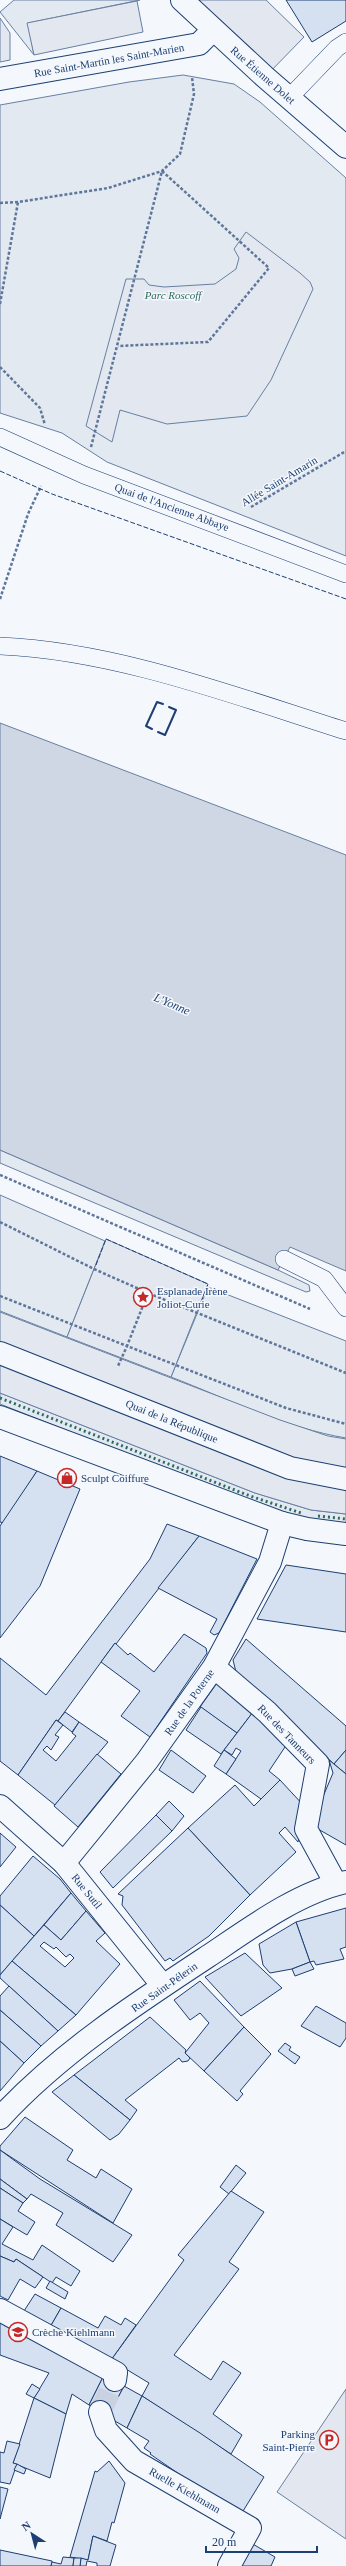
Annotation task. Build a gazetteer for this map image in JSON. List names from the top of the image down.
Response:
{
  "streets": {
    "street": [
      "Rue Saint-Martin les Saint-Marien",
      "Rue Étienne Dolet",
      "Quai de la République",
      "Rue de la Poterne",
      "Rue des Tanneurs",
      "Rue Sutil",
      "Rue Saint-Pélerin",
      "Ruelle Kiehlmann"
    ],
    "lane": ["Quai de l'Ancienne Abbaye"],
    "path": ["Allée Saint-Amarin"]
  },
  "crossings": [
    ["Rue Saint-Martin les Saint-Marien", "Rue Étienne Dolet"],
    ["Allée Saint-Amarin", "Quai de l'Ancienne Abbaye"],
    ["Rue de la Poterne", "Rue des Tanneurs"],
    ["Rue de la Poterne", "Rue Sutil"],
    ["Rue des Tanneurs", "Rue Saint-Pélerin"],
    ["Rue Sutil", "Rue Saint-Pélerin"]
  ],
  "water": ["L'Yonne"],
  "parks": ["Parc Roscoff"],
  "places": {
    "place": ["Esplanade Irène Joliot-Curie"],
    "shop": ["Sculpt Coiffure"],
    "school or university": ["Crèche Kiehlmann"],
    "parking": ["Parking Saint-Pierre"]
  },
  "scale_bar": "20 m",
  "north": "top left"
}
